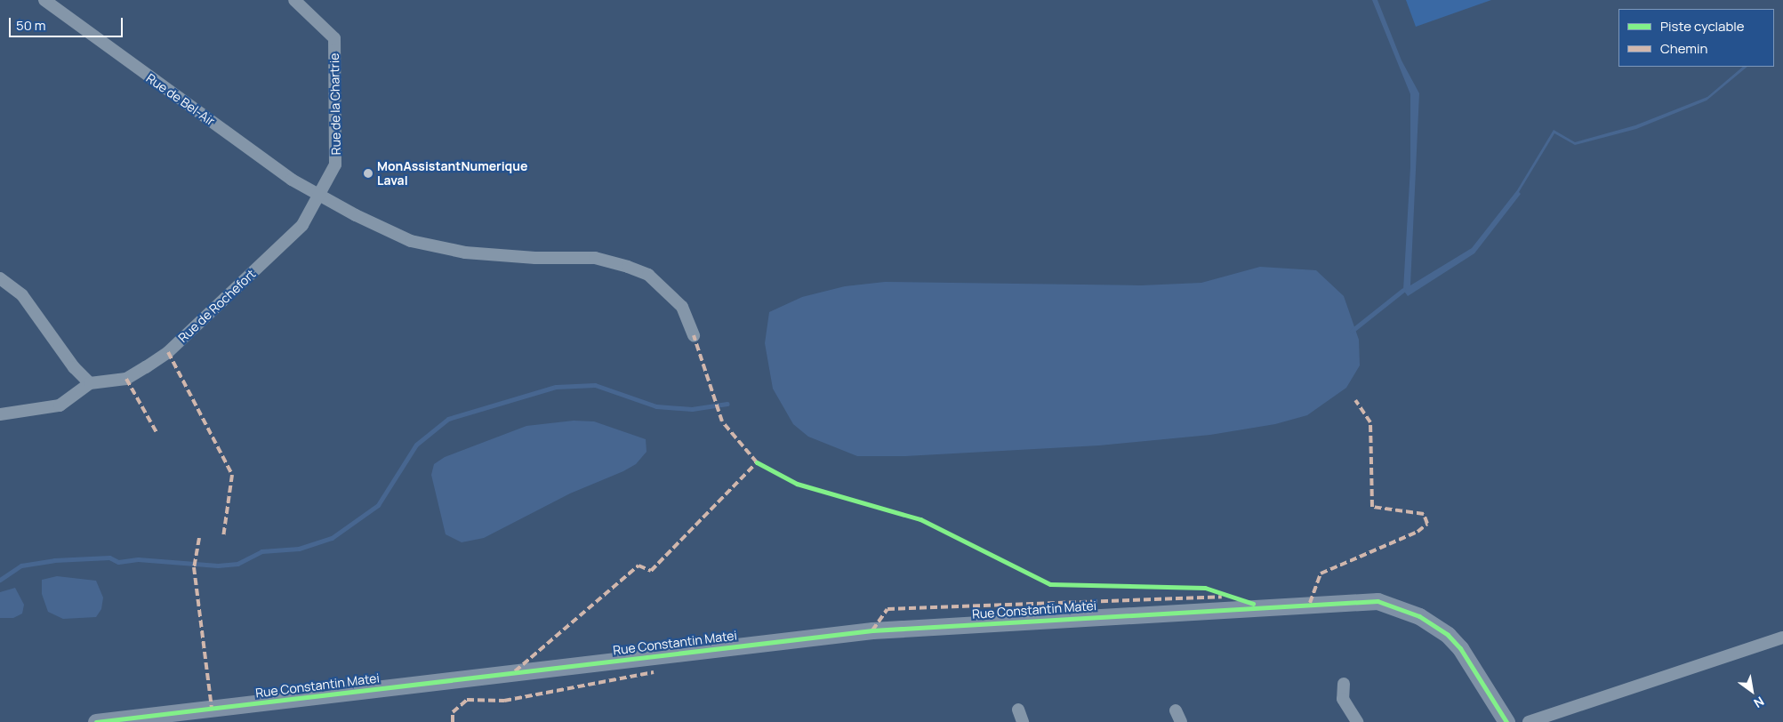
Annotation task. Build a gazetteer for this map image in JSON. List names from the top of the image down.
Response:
{
  "streets": {
    "street": [
      "Rue de Bel-Air",
      "Rue de la Chartrie",
      "Rue de Rochefort",
      "Rue Constantin Matei"
    ]
  },
  "crossings": [
    ["Rue de Bel-Air", "Rue de la Chartrie"],
    ["Rue de Bel-Air", "Rue de Rochefort"],
    ["Rue de la Chartrie", "Rue de Rochefort"]
  ],
  "places": ["MonAssistantNumerique Laval"],
  "legend": ["Piste cyclable", "Chemin"],
  "scale_bar": "50 m",
  "north": "bottom right"
}
